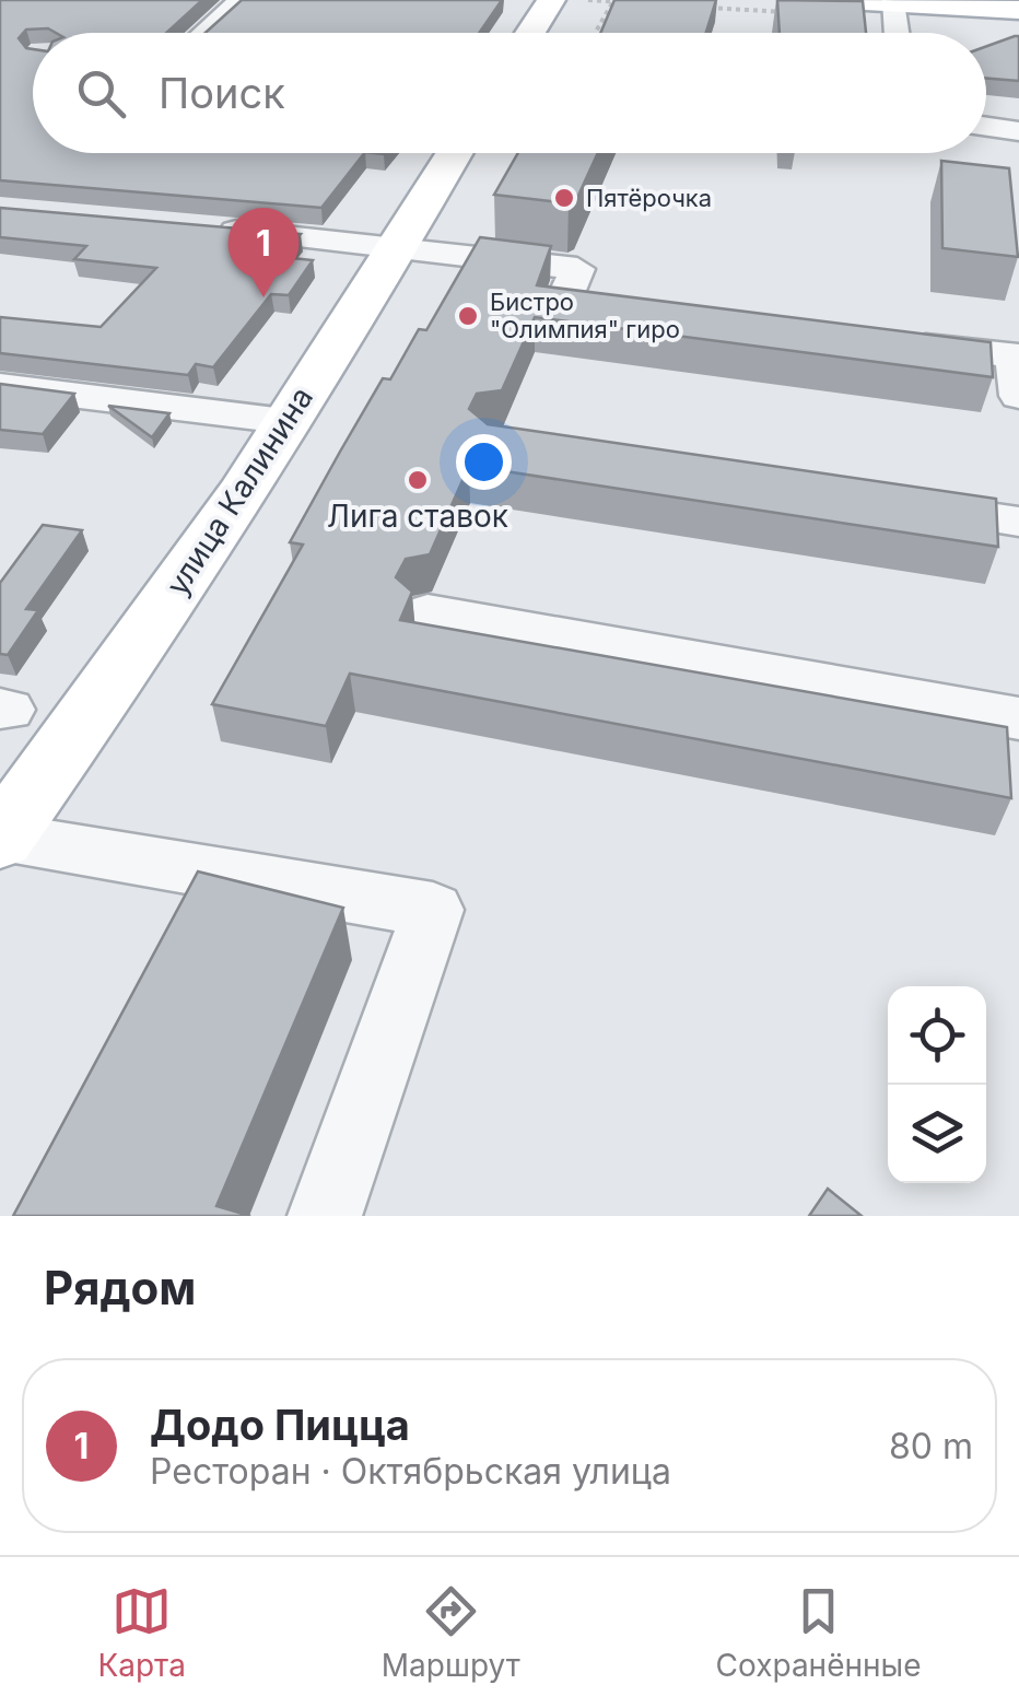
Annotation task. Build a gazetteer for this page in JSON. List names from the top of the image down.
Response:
{
  "streets": {
    "main road": ["улица Калинина"]
  },
  "places": ["Пятёрочка", "Бистро \"Олимпия\" гиро", "Лига ставок"],
  "page": {
    "search": "Поиск",
    "pins": "1",
    "heading": "Рядом",
    "list": [
      {
        "mark": "1",
        "name": "Додо Пицца",
        "note": "Ресторан · Октябрьская улица",
        "value": "80 m"
      }
    ],
    "nav": ["Карта", "Маршрут", "Сохранённые"]
  }
}
